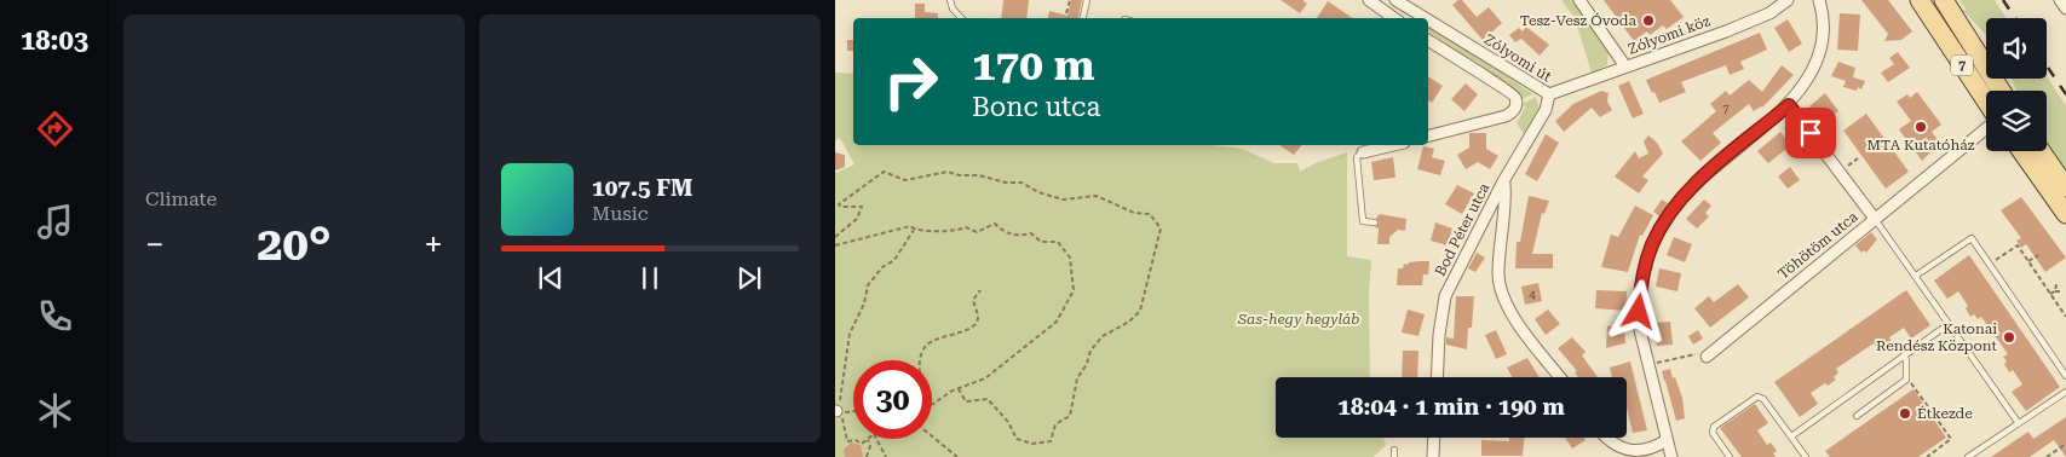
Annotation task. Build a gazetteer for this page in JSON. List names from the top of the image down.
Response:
{
  "streets": {
    "main road": ["7"],
    "street": [
      "Zólyomi köz",
      "Zólyomi út",
      "Bod Péter utca",
      "Töhötöm utca"
    ]
  },
  "crossings": [
    ["Zólyomi köz", "Zólyomi út"],
    ["Zólyomi út", "Bod Péter utca"]
  ],
  "parks": ["Sas-hegy hegyláb"],
  "places": [
    "Tesz-Vesz Óvoda",
    "MTA Kutatóház",
    "Katonai Rendész Központ",
    "Étkezde"
  ],
  "house_numbers": ["7", "4"],
  "page": {
    "tabs": "18:03",
    "tile": "Climate",
    "turn": ["170 m", "Bonc utca"],
    "song": ["107.5 FM", "Music"],
    "heat": ["−", "20°", "+"],
    "limit": "30",
    "trip": "18:04 · 1 min · 190 m"
  }
}
